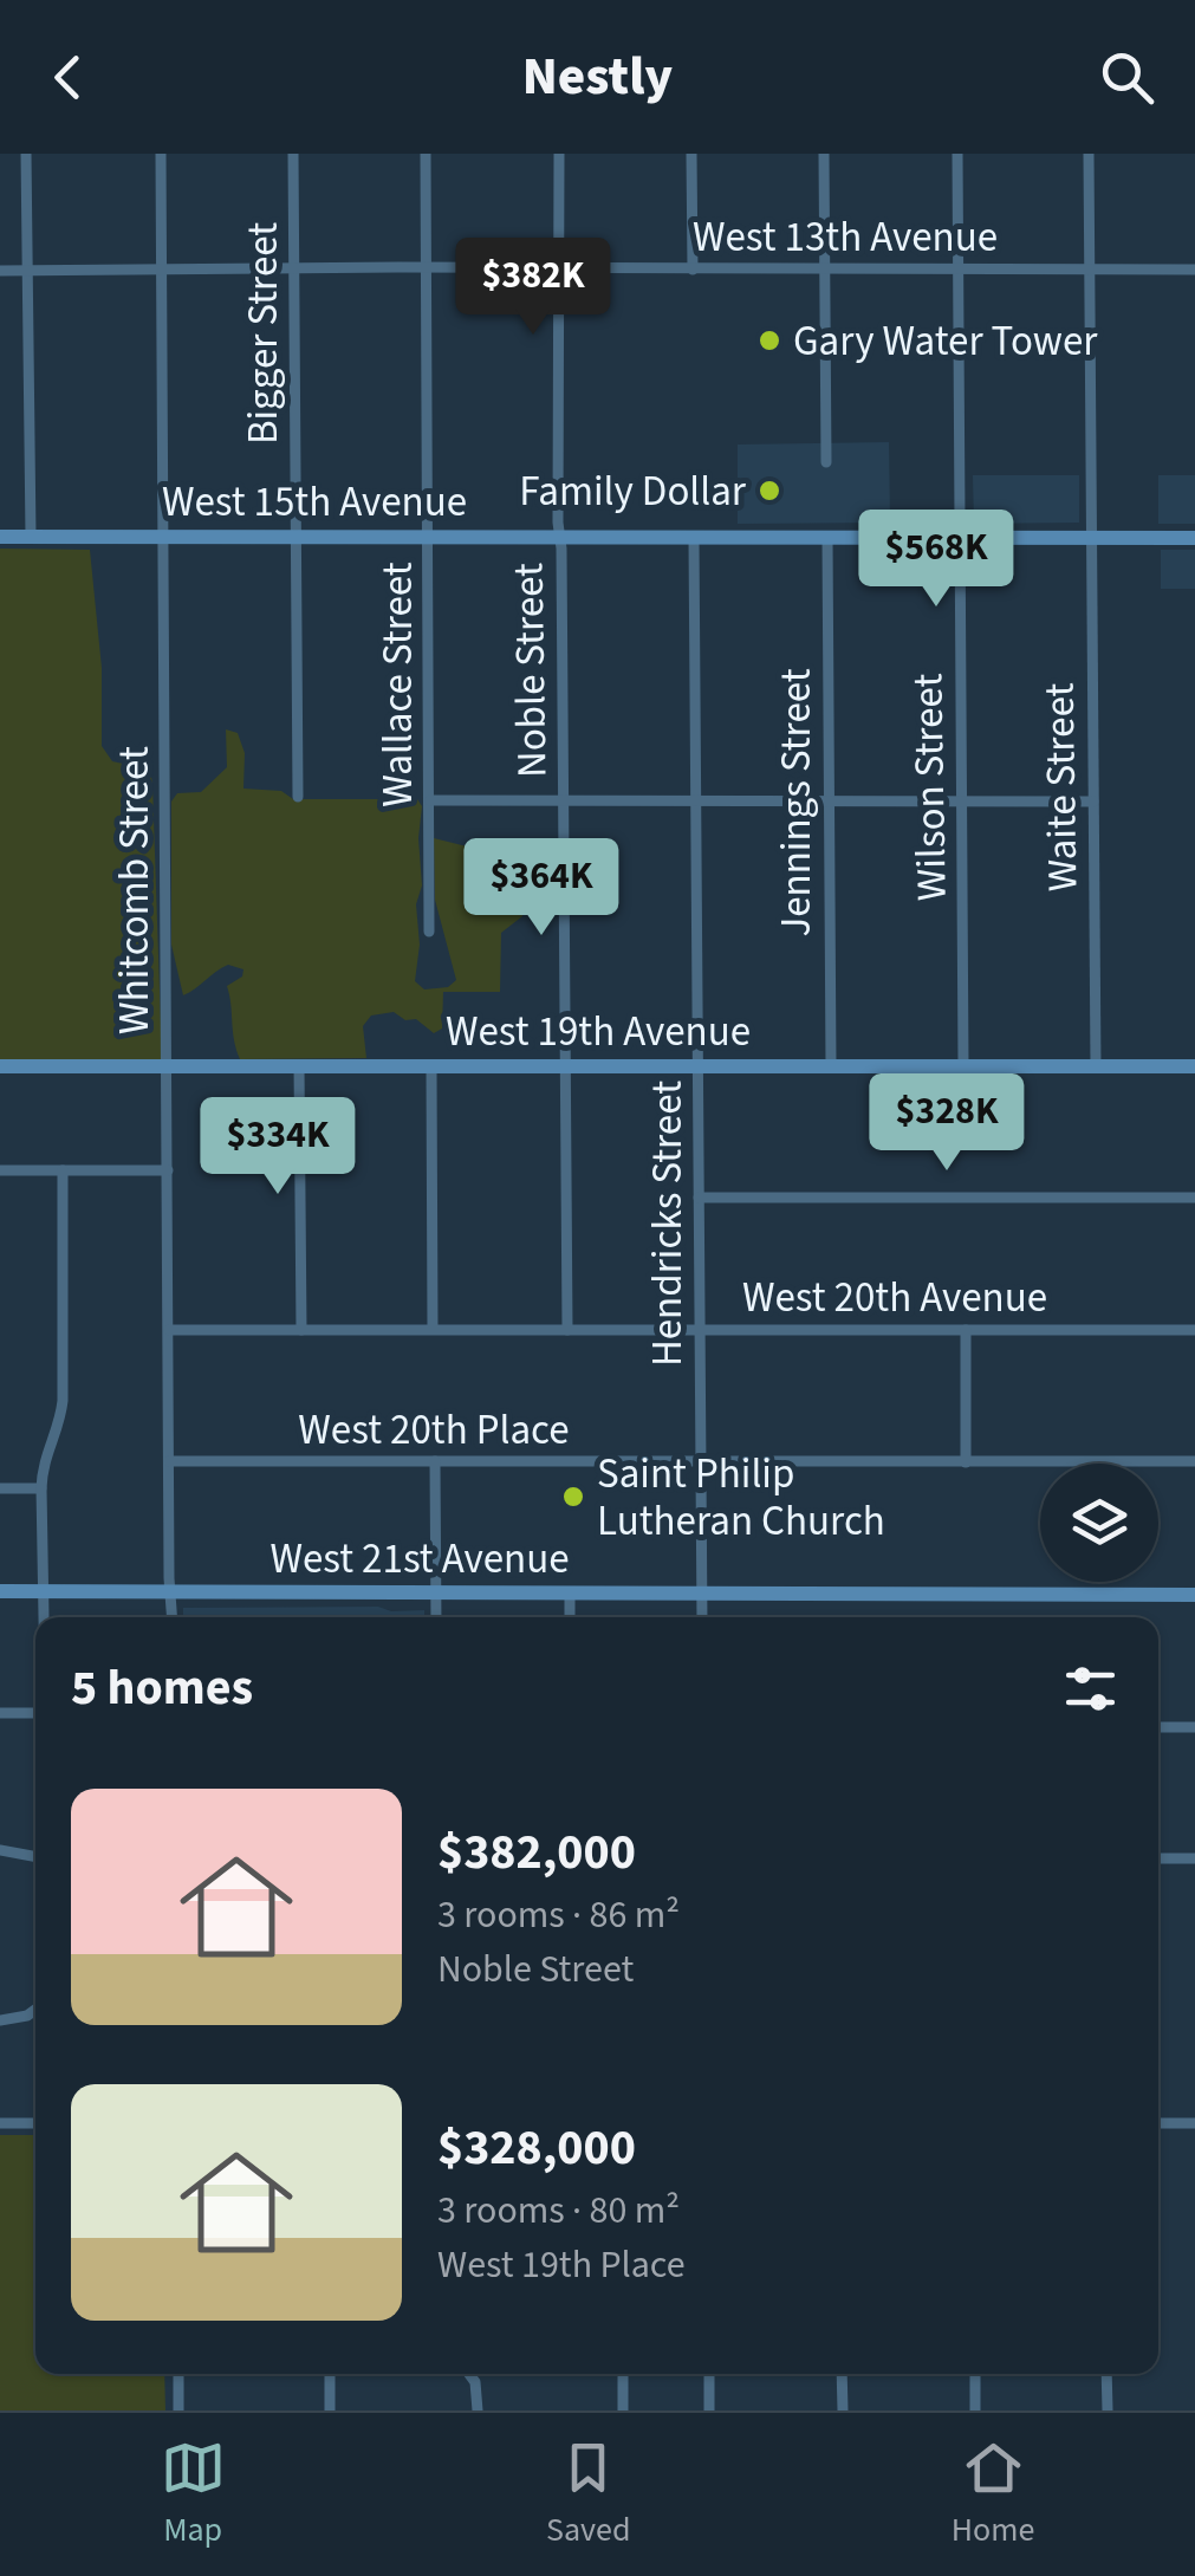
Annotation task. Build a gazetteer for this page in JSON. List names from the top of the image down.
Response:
{
  "streets": {
    "street": [
      "West 13th Avenue",
      "Bigger Street",
      "West 15th Avenue",
      "Noble Street",
      "Wallace Street",
      "Wilson Street",
      "Waite Street",
      "Jennings Street",
      "Whitcomb Street",
      "West 19th Avenue",
      "Hendricks Street",
      "West 20th Avenue",
      "West 20th Place",
      "West 21st Avenue"
    ]
  },
  "crossings": [
    ["West 13th Avenue", "Bigger Street"],
    ["West 13th Avenue", "Noble Street"],
    ["West 13th Avenue", "Wallace Street"],
    ["West 13th Avenue", "Wilson Street"],
    ["West 13th Avenue", "Waite Street"],
    ["West 13th Avenue", "Whitcomb Street"],
    ["Bigger Street", "West 15th Avenue"],
    ["West 15th Avenue", "Noble Street"],
    ["West 15th Avenue", "Wallace Street"],
    ["West 15th Avenue", "Wilson Street"],
    ["West 15th Avenue", "Waite Street"],
    ["West 15th Avenue", "Jennings Street"],
    ["West 15th Avenue", "Whitcomb Street"],
    ["West 15th Avenue", "Hendricks Street"],
    ["Noble Street", "West 19th Avenue"],
    ["Noble Street", "West 20th Avenue"],
    ["Wilson Street", "West 19th Avenue"],
    ["Waite Street", "West 19th Avenue"],
    ["Jennings Street", "West 19th Avenue"],
    ["Whitcomb Street", "West 19th Avenue"],
    ["Whitcomb Street", "West 20th Avenue"],
    ["Whitcomb Street", "West 20th Place"],
    ["Whitcomb Street", "West 21st Avenue"],
    ["West 19th Avenue", "Hendricks Street"],
    ["Hendricks Street", "West 20th Avenue"],
    ["Hendricks Street", "West 20th Place"],
    ["Hendricks Street", "West 21st Avenue"]
  ],
  "places": ["Gary Water Tower", "Family Dollar", "Saint Philip Lutheran Church"],
  "page": {
    "header": "Nestly",
    "price": [
      "$382K",
      "$568K",
      "$364K",
      "$328K",
      "$334K"
    ],
    "heading": "5 homes",
    "list": [
      {
        "name": "$382,000",
        "note": "3 rooms · 86 m² · Noble Street"
      },
      {
        "name": "$328,000",
        "note": "3 rooms · 80 m² · West 19th Place"
      }
    ],
    "tabs": ["Map", "Saved", "Home"]
  }
}
